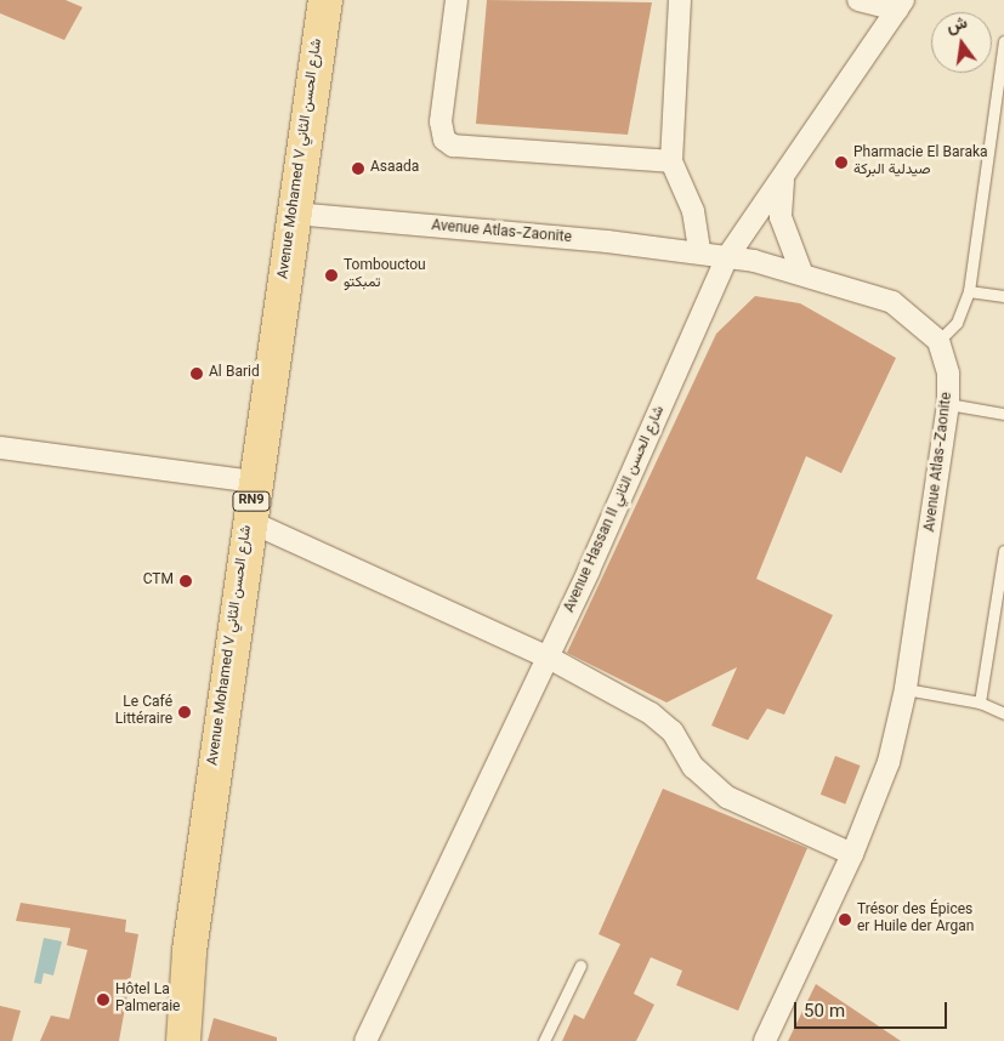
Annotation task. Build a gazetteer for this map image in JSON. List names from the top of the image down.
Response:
{
  "streets": {
    "main road": ["Avenue Mohamed V شارع الحسن الثاني", "RN9"],
    "street": ["Avenue Atlas-Zaonite", "Avenue Hassan II شارع الحسن الثاني"]
  },
  "crossings": [
    ["Avenue Mohamed V شارع الحسن الثاني", "Avenue Atlas-Zaonite"],
    ["Avenue Mohamed V شارع الحسن الثاني", "RN9"],
    ["Avenue Atlas-Zaonite", "Avenue Hassan II شارع الحسن الثاني"]
  ],
  "places": [
    "Pharmacie El Baraka صيدلية البركة",
    "Asaada",
    "Tombouctou تمبكتو",
    "Al Barid",
    "CTM",
    "Le Café Littéraire",
    "Trésor des Épices er Huile der Argan",
    "Hôtel La Palmeraie"
  ],
  "scale_bar": "50 m",
  "north": "top"
}
